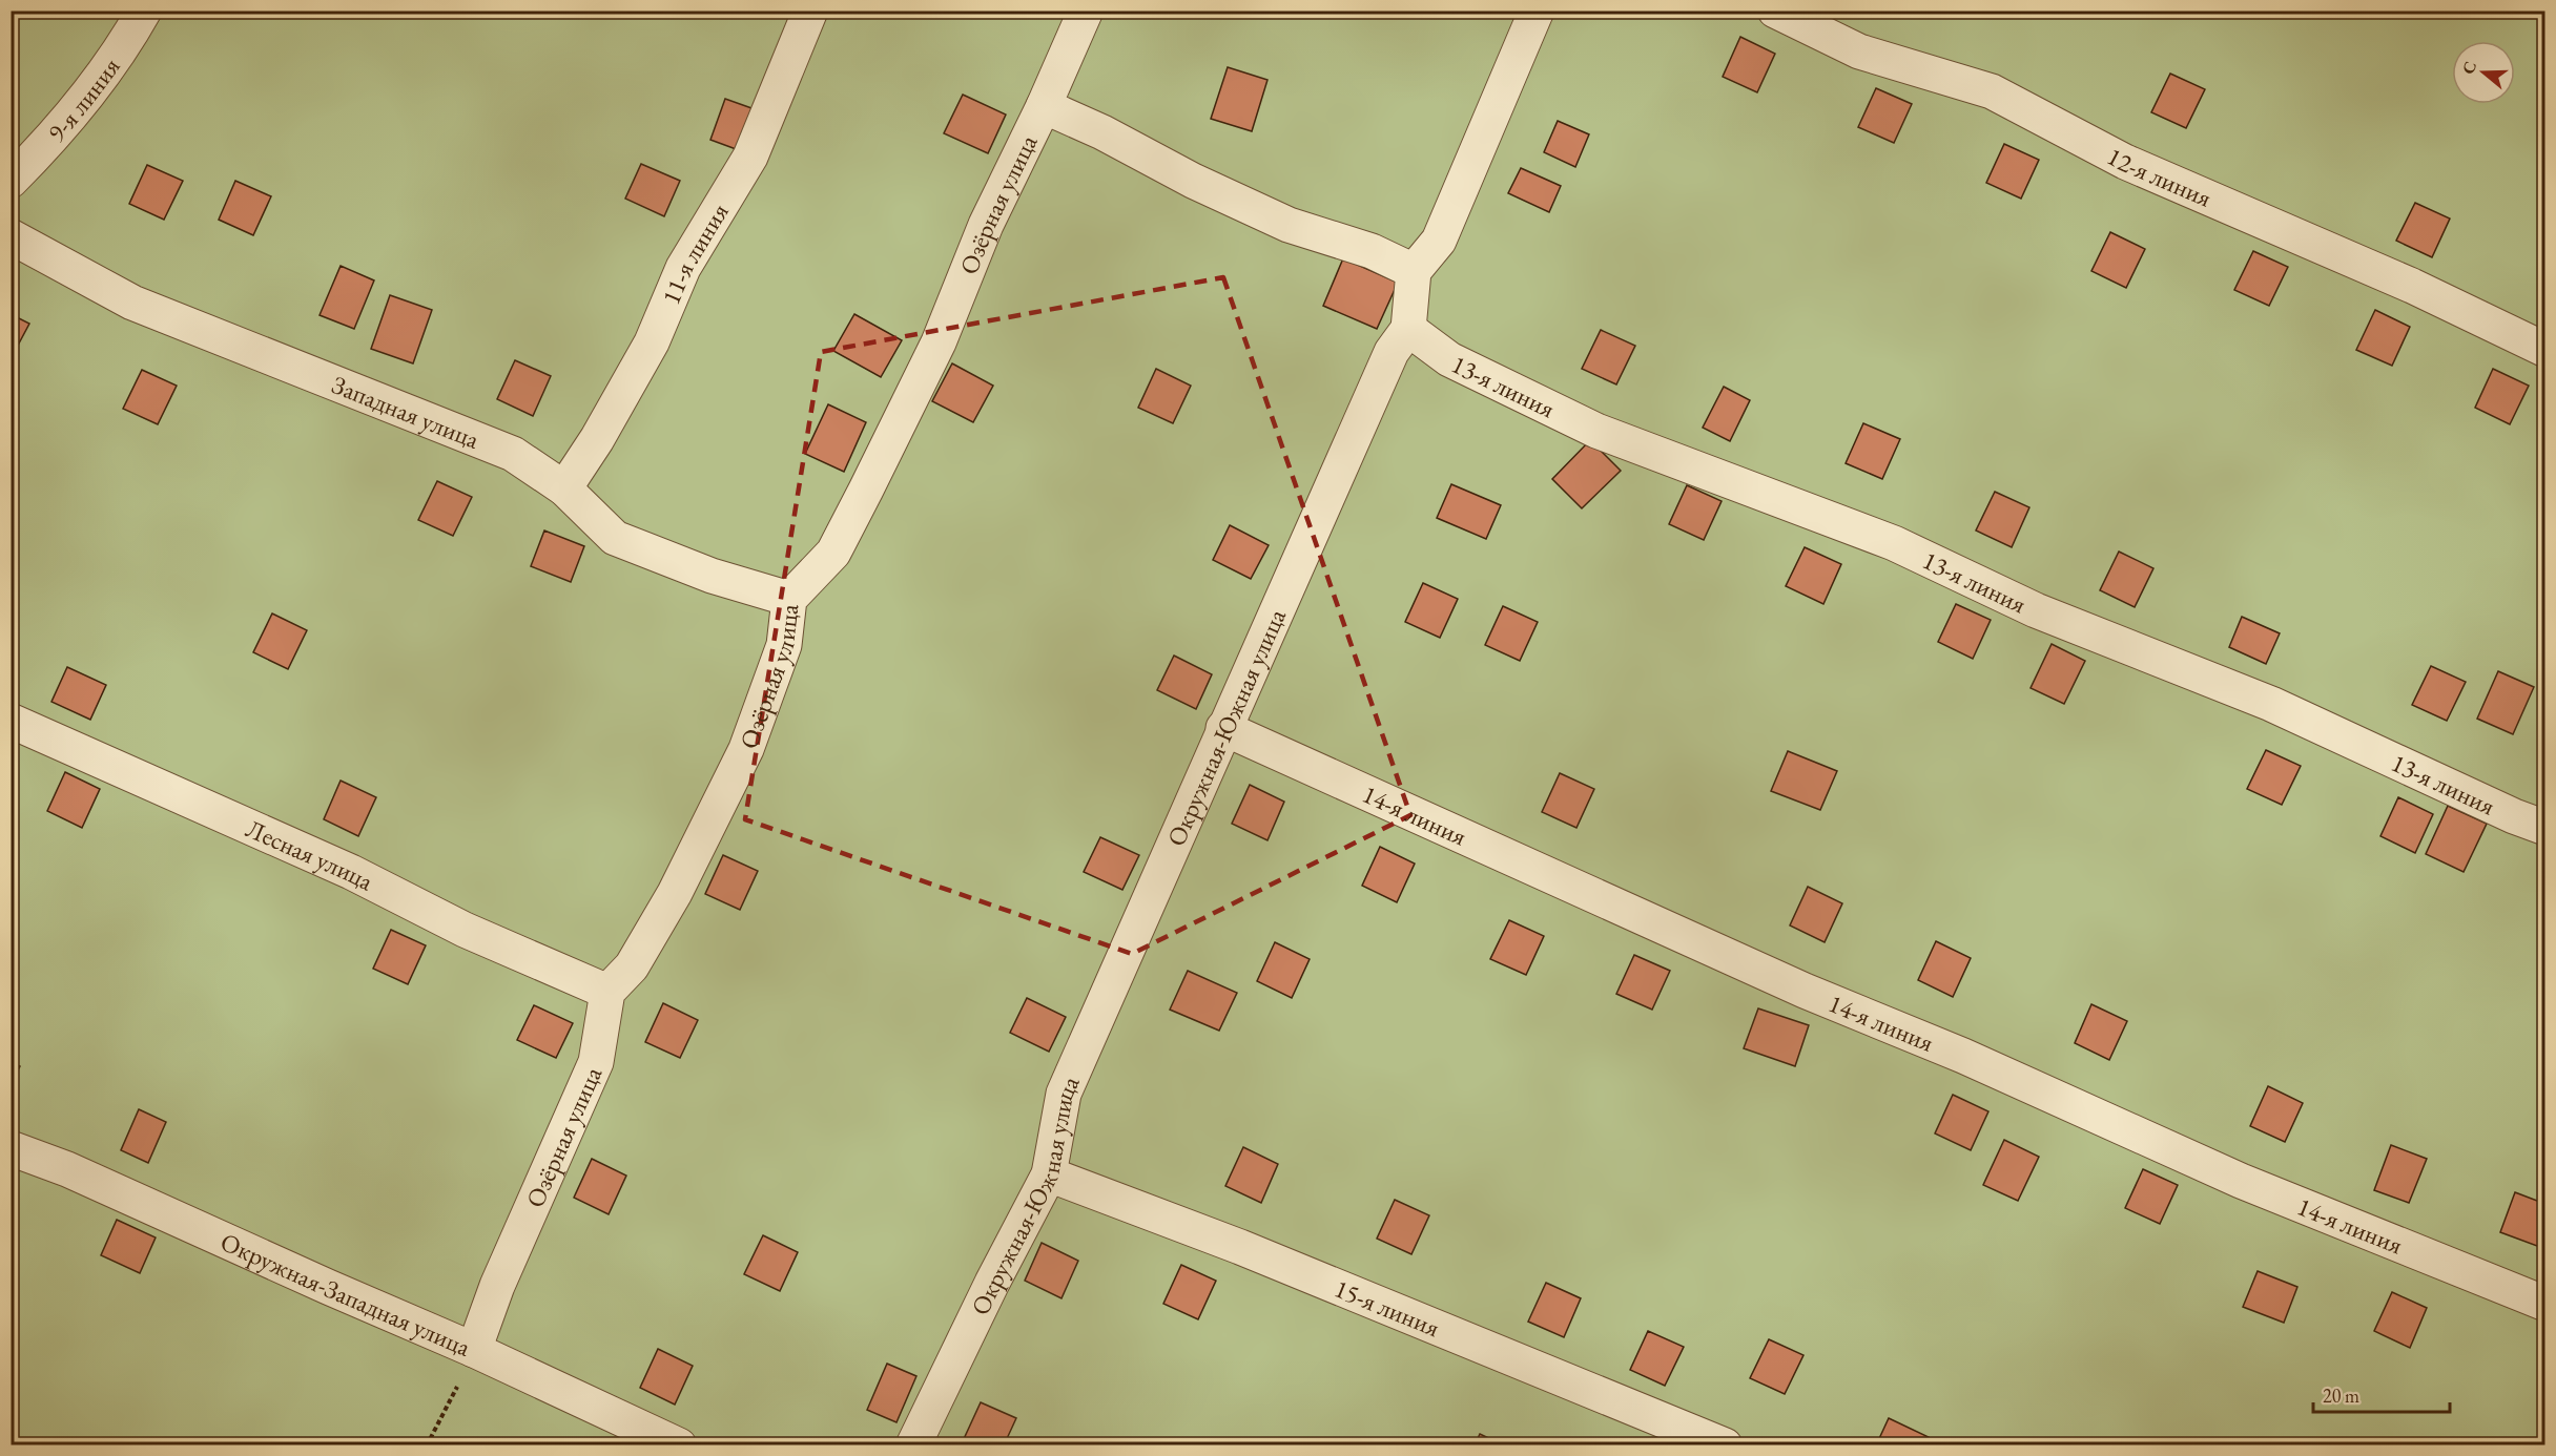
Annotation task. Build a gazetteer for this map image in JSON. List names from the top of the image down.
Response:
{
  "streets": {
    "street": [
      "9-я линия",
      "12-я линия",
      "Озёрная улица",
      "11-я линия",
      "13-я линия",
      "Западная улица",
      "Окружная-Южная улица",
      "14-я линия",
      "Лесная улица",
      "Окружная-Западная улица",
      "15-я линия"
    ]
  },
  "crossings": [
    ["Озёрная улица", "Западная улица"],
    ["Озёрная улица", "Лесная улица"],
    ["Озёрная улица", "Окружная-Западная улица"],
    ["11-я линия", "Западная улица"],
    ["13-я линия", "Окружная-Южная улица"],
    ["Окружная-Южная улица", "14-я линия"],
    ["Окружная-Южная улица", "15-я линия"]
  ],
  "scale_bar": "20 m",
  "north": "left"
}
